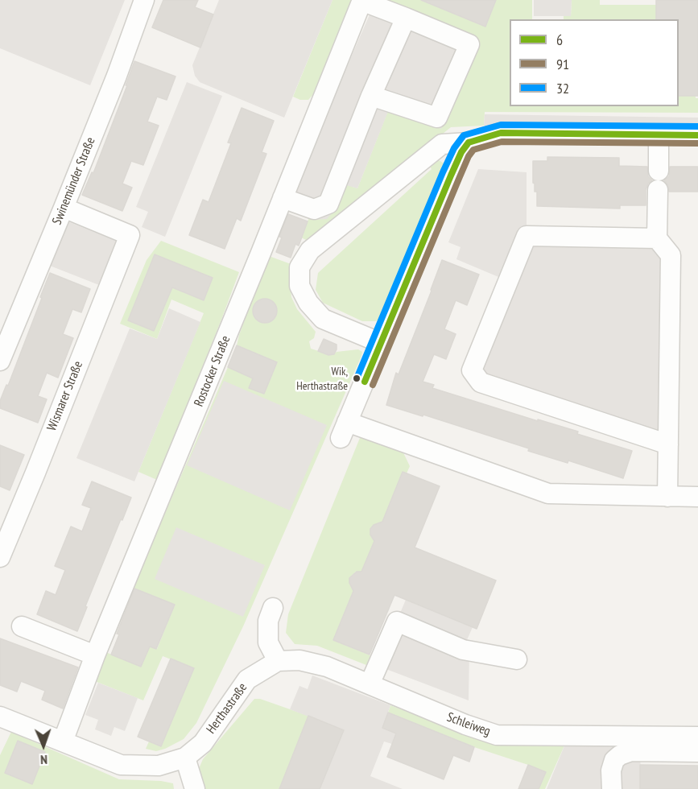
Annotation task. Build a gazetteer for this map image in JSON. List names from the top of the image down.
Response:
{
  "streets": {
    "street": [
      "Swinemünder Straße",
      "Rostocker Straße",
      "Wismarer Straße",
      "Herthastraße",
      "Schleiweg"
    ]
  },
  "crossings": [
    ["Swinemünder Straße", "Wismarer Straße"],
    ["Herthastraße", "Schleiweg"]
  ],
  "places": ["Wik, Herthastraße"],
  "lines": ["transit line 32", "transit line 6", "transit line 91"],
  "legend": ["6", "91", "32"],
  "north": "bottom"
}
